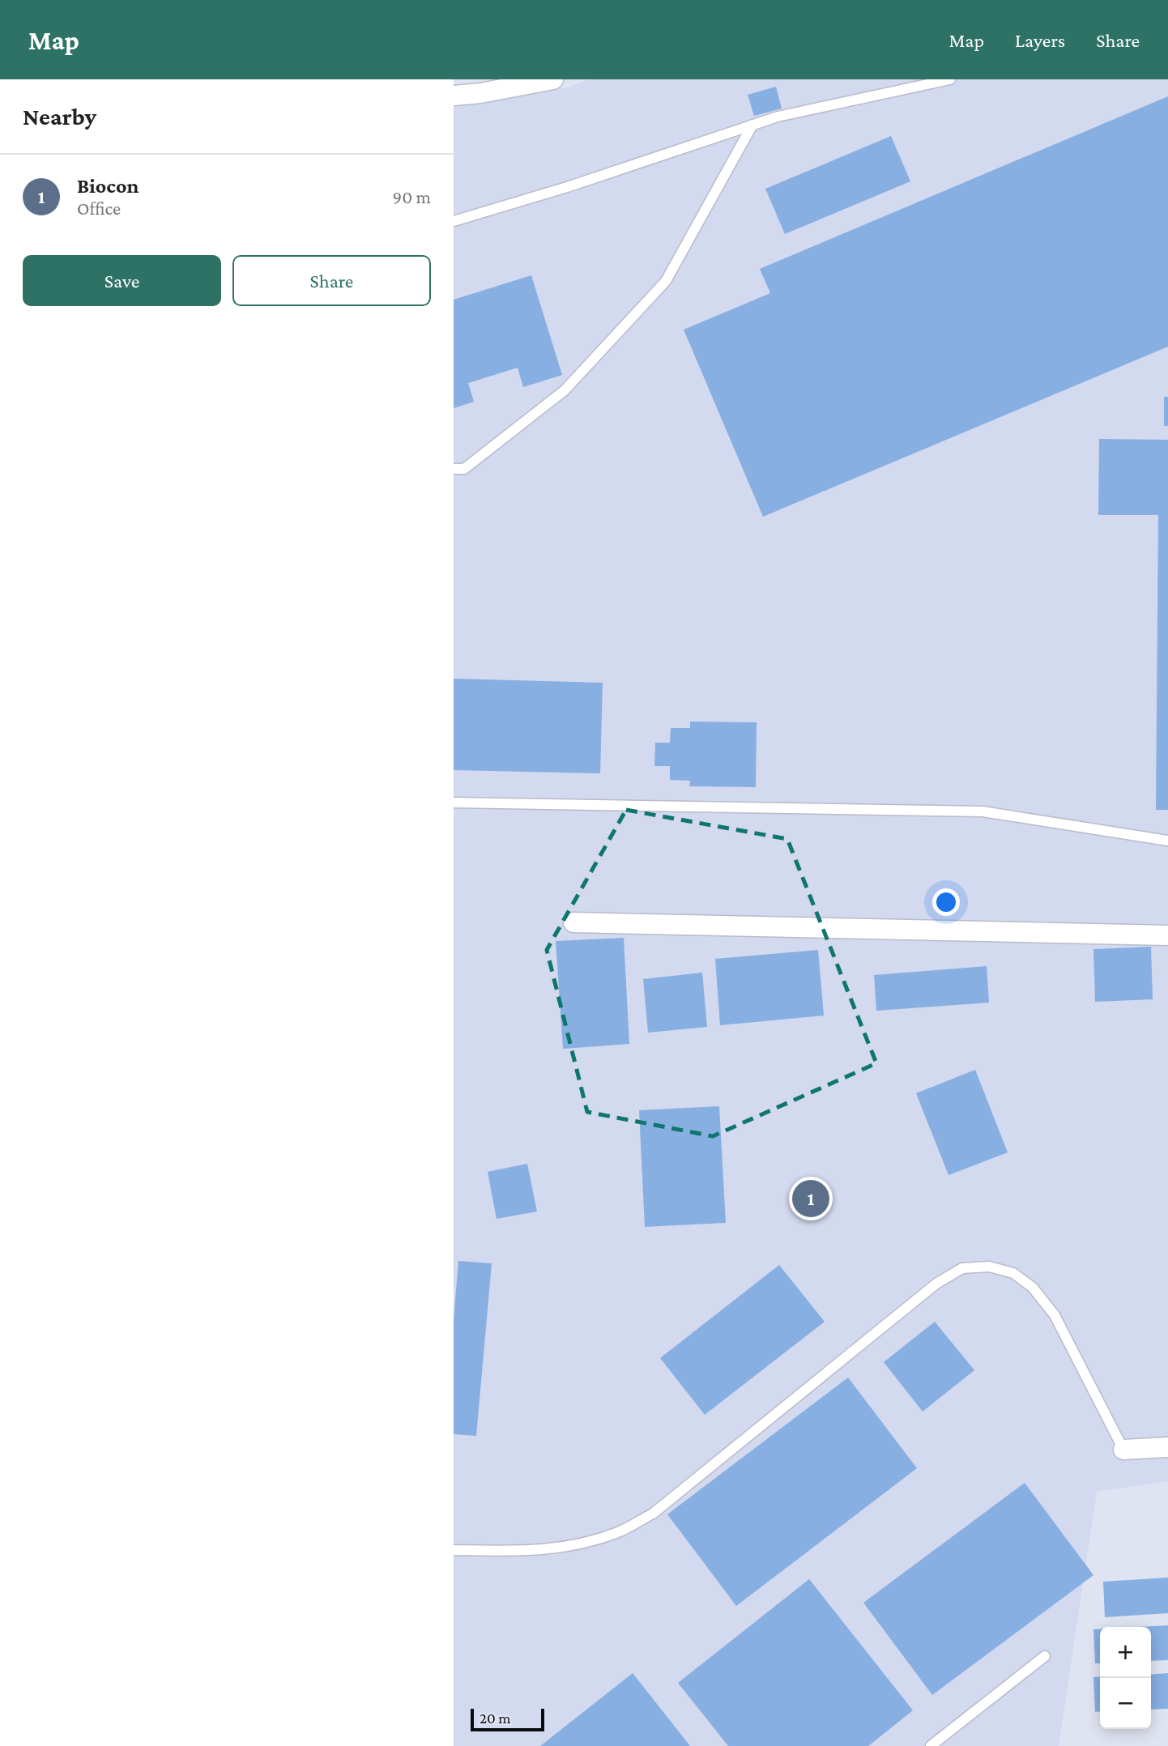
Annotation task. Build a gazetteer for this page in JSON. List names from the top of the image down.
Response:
{
  "scale_bar": "20 m",
  "page": {
    "header": "Map",
    "nav": ["Map", "Layers", "Share"],
    "heading": "Nearby",
    "list": [
      {
        "mark": "1",
        "name": "Biocon",
        "note": "Office",
        "value": "90 m"
      }
    ],
    "buttons": ["Save", "Share"],
    "pins": "1",
    "map_buttons": ["+", "−"],
    "scale": "20 m"
  }
}
